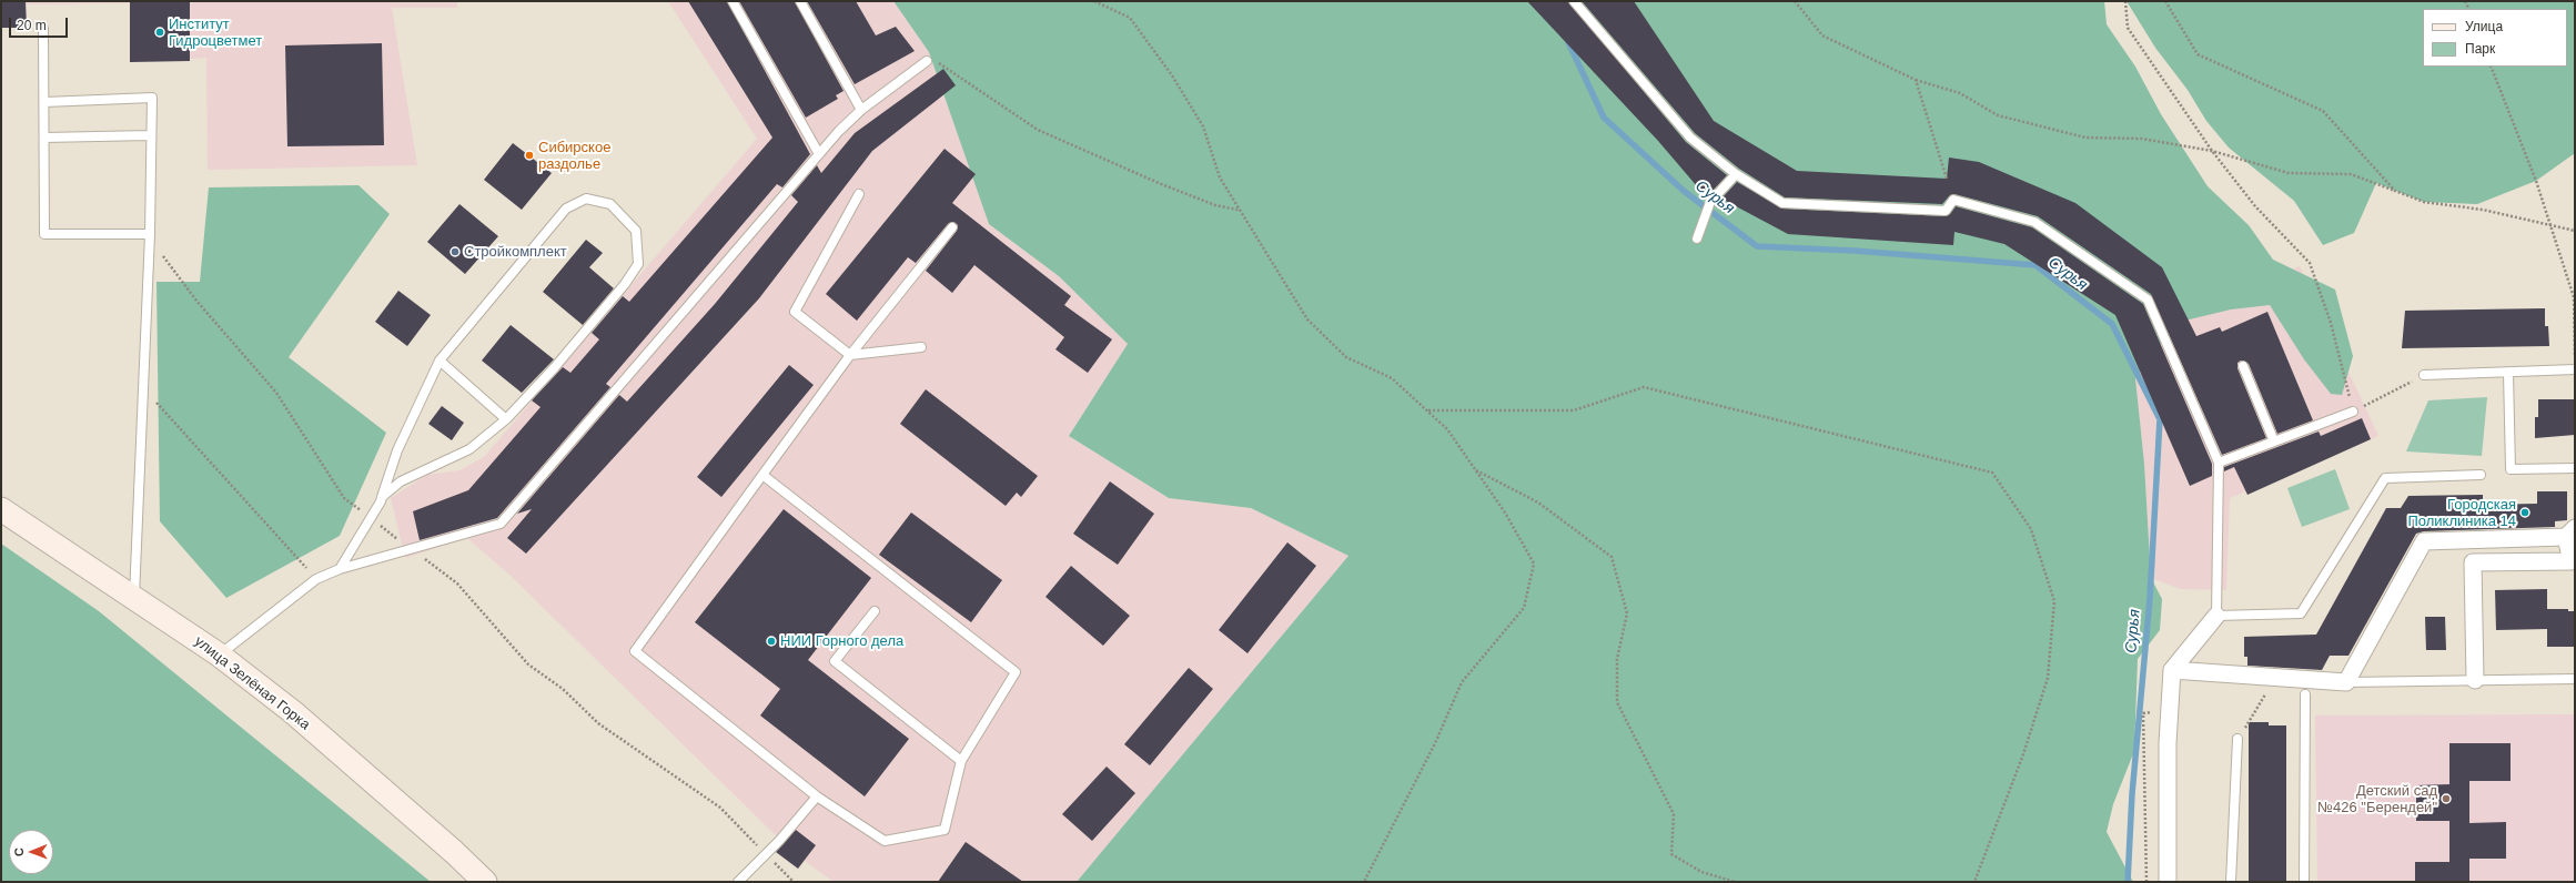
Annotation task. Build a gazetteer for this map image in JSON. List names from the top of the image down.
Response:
{
  "streets": {
    "street": ["улица Зелёная Горка"]
  },
  "water": ["Сурья"],
  "places": [
    "Институт Гидроцветмет",
    "Сибирское раздолье",
    "Стройкомплект",
    "Городская Поликлиника 14",
    "НИИ Горного дела",
    "Детский сад №426 \"Берендей\""
  ],
  "legend": ["Улица", "Парк"],
  "scale_bar": "20 m",
  "north": "left"
}
